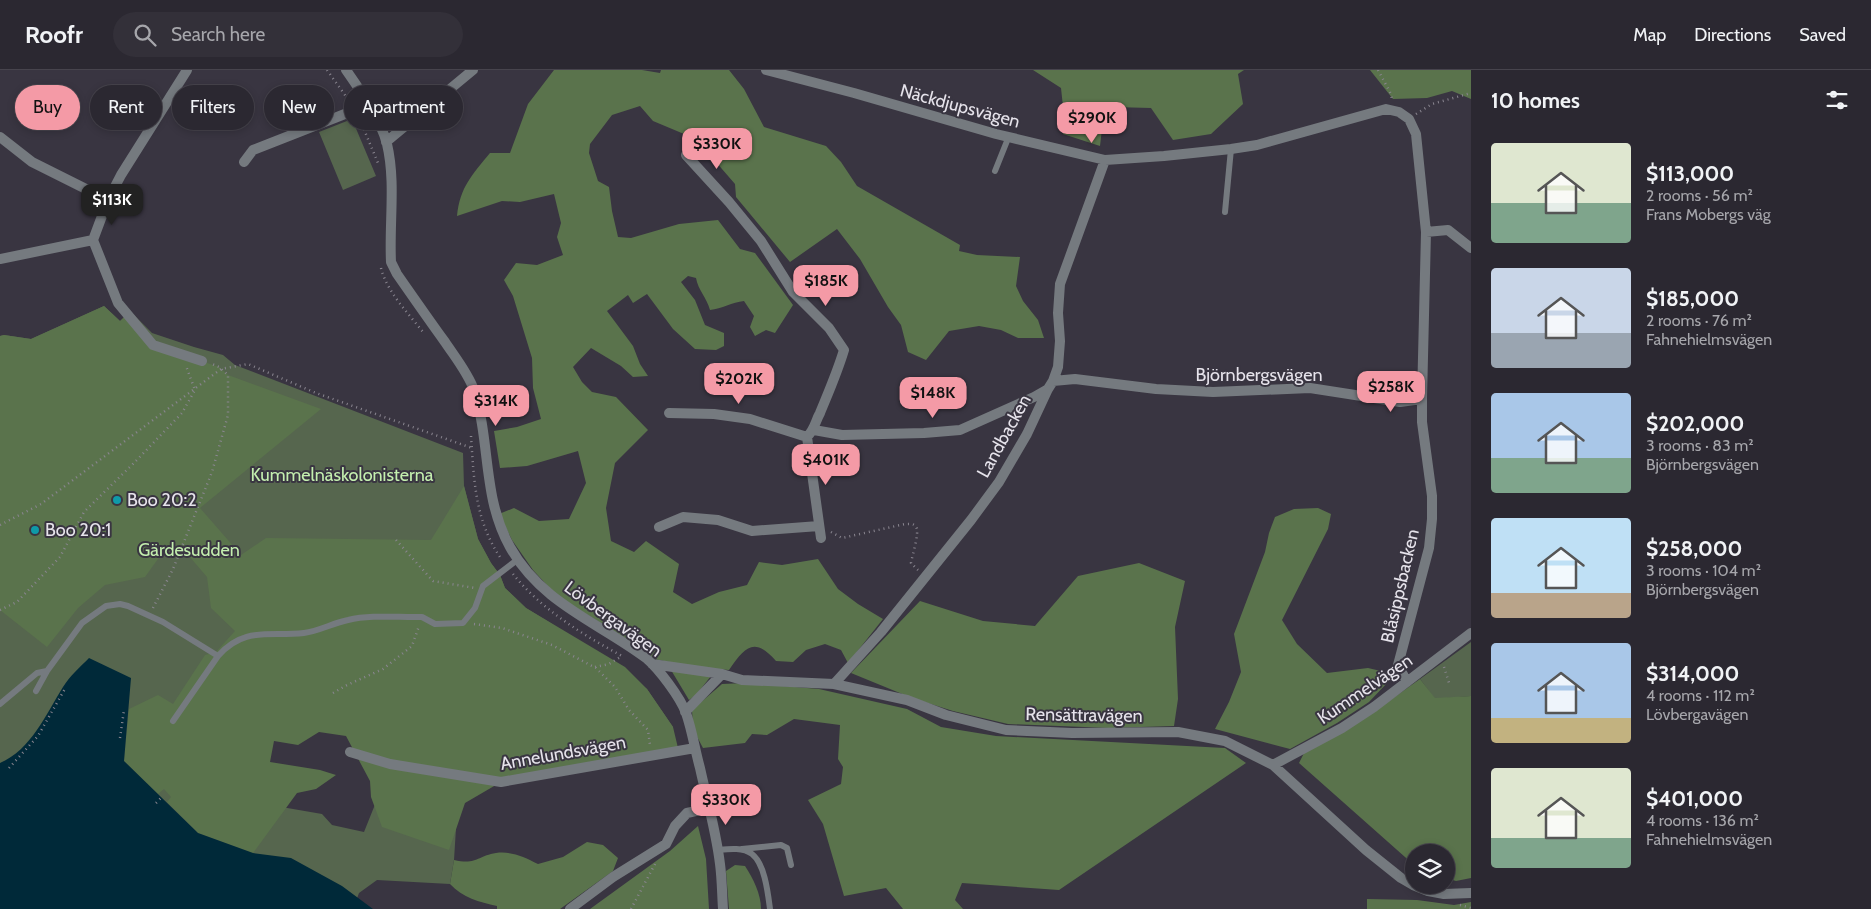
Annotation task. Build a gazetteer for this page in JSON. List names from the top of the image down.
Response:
{
  "streets": {
    "street": [
      "Näckdjupsvägen",
      "Björnbergsvägen",
      "Landbacken",
      "Blåsippsbacken",
      "Lövbergavägen",
      "Kummelvägen",
      "Rensättravägen",
      "Annelundsvägen"
    ]
  },
  "crossings": [
    ["Näckdjupsvägen", "Landbacken"],
    ["Björnbergsvägen", "Landbacken"],
    ["Björnbergsvägen", "Blåsippsbacken"],
    ["Landbacken", "Rensättravägen"],
    ["Blåsippsbacken", "Kummelvägen"],
    ["Lövbergavägen", "Rensättravägen"],
    ["Lövbergavägen", "Annelundsvägen"],
    ["Kummelvägen", "Rensättravägen"]
  ],
  "parks": ["Kummelnäskolonisterna", "Gärdesudden"],
  "places": ["Boo 20:2", "Boo 20:1"],
  "page": {
    "header": "Roofr",
    "search": "Search here",
    "nav": ["Map", "Directions", "Saved"],
    "heading": "10 homes",
    "chip": [
      "Buy",
      "Rent",
      "Filters",
      "New",
      "Apartment"
    ],
    "price": [
      "$290K",
      "$330K",
      "$113K",
      "$185K",
      "$202K",
      "$258K",
      "$148K",
      "$314K",
      "$401K",
      "$330K"
    ],
    "list": [
      {
        "name": "$113,000",
        "note": "2 rooms · 56 m² · Frans Mobergs väg"
      },
      {
        "name": "$185,000",
        "note": "2 rooms · 76 m² · Fahnehielmsvägen"
      },
      {
        "name": "$202,000",
        "note": "3 rooms · 83 m² · Björnbergsvägen"
      },
      {
        "name": "$258,000",
        "note": "3 rooms · 104 m² · Björnbergsvägen"
      },
      {
        "name": "$314,000",
        "note": "4 rooms · 112 m² · Lövbergavägen"
      },
      {
        "name": "$401,000",
        "note": "4 rooms · 136 m² · Fahnehielmsvägen"
      }
    ]
  }
}
